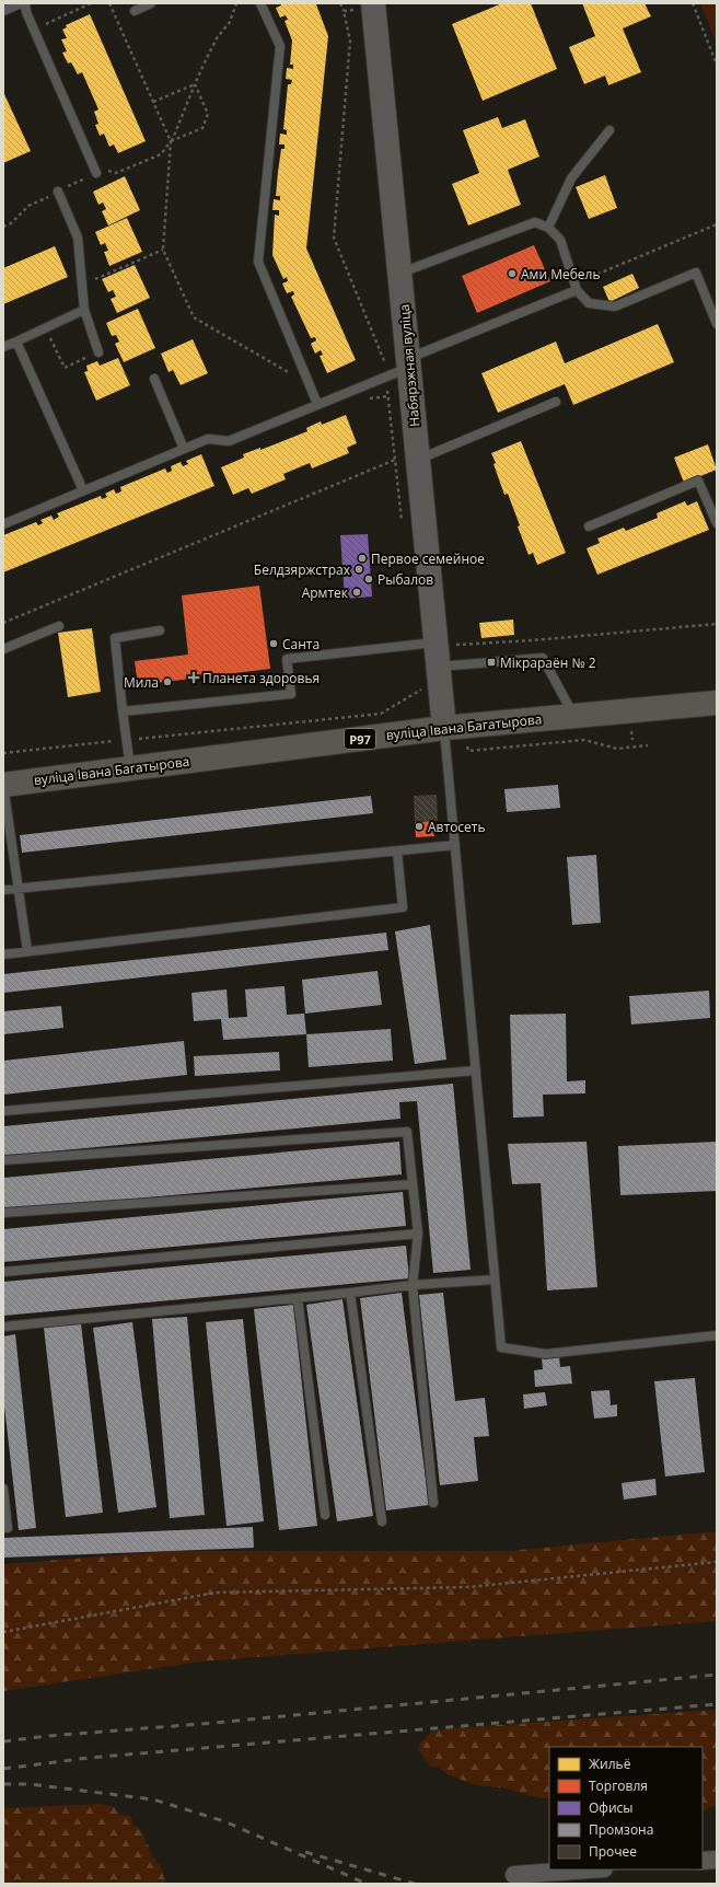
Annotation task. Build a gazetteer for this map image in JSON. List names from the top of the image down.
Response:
{
  "streets": {
    "main road": ["Набярэжная вуліца", "вуліца Івана Багатырова", "Р97"]
  },
  "crossings": [
    ["Набярэжная вуліца", "вуліца Івана Багатырова"]
  ],
  "places": {
    "other": [
      "Ами Мебель",
      "Первое семейное",
      "Белдзяржстрах",
      "Рыбалов",
      "Армтек",
      "Санта",
      "Мила",
      "Автосеть"
    ],
    "transit": ["Мікрараён № 2"],
    "health": ["Планета здоровья"]
  },
  "legend": [
    "Жильё",
    "Торговля",
    "Офисы",
    "Промзона",
    "Прочее"
  ]
}
